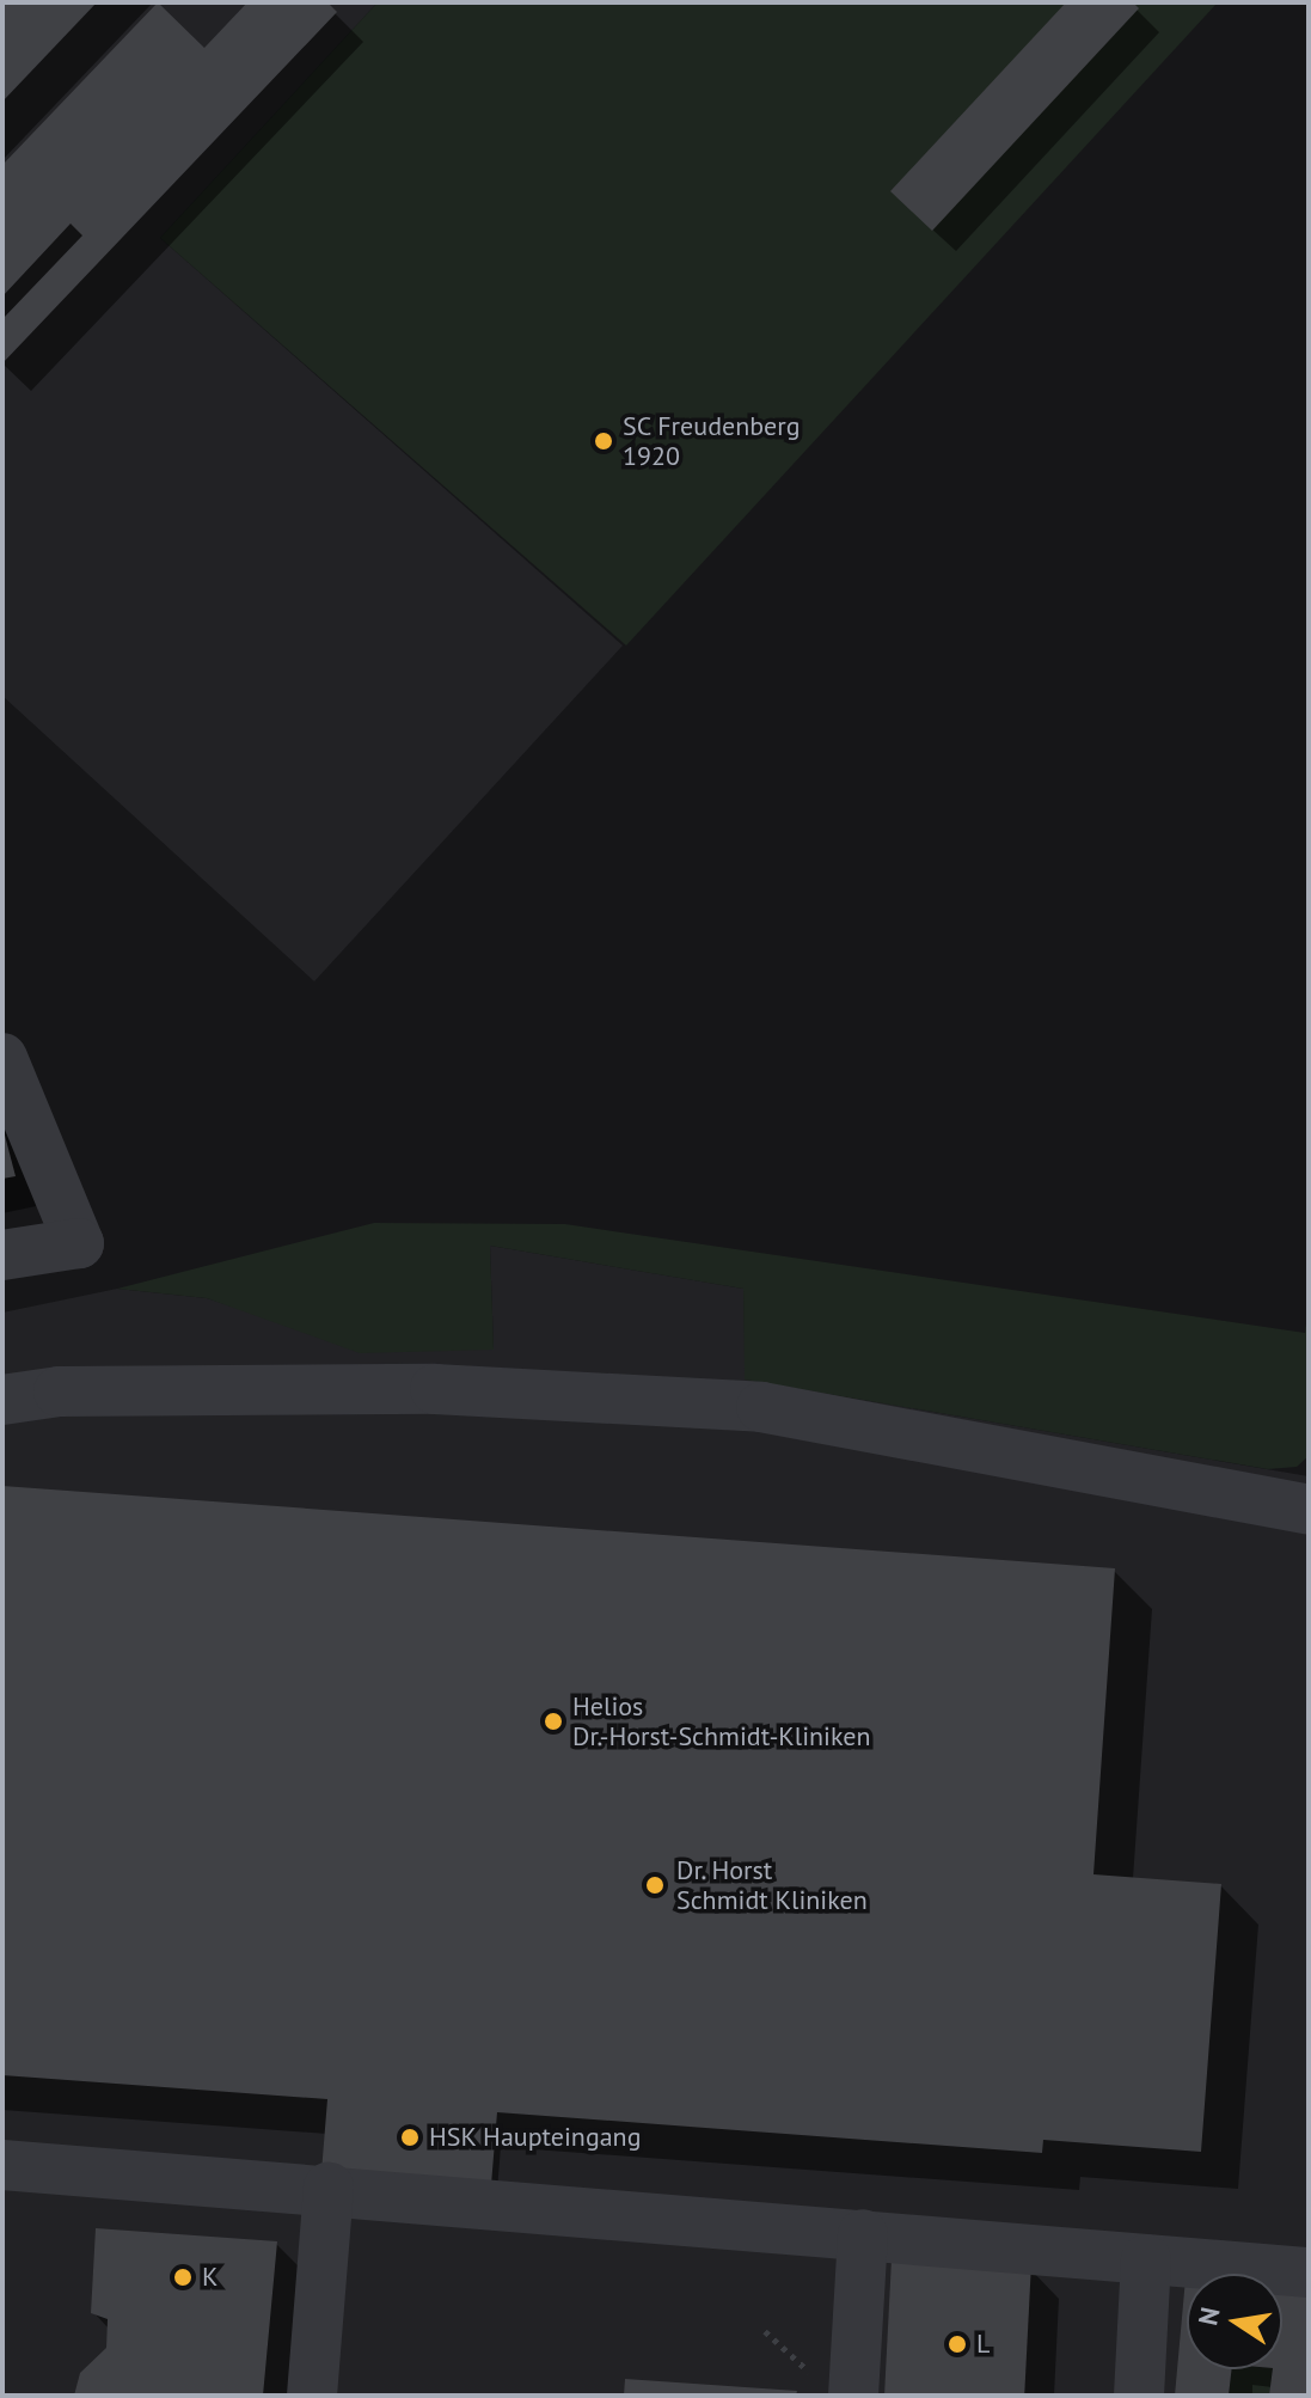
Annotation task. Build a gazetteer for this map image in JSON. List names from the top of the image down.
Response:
{
  "places": [
    "SC Freudenberg 1920",
    "Helios Dr.-Horst-Schmidt-Kliniken",
    "Dr. Horst Schmidt Kliniken",
    "HSK Haupteingang",
    "K",
    "L"
  ],
  "north": "left"
}
